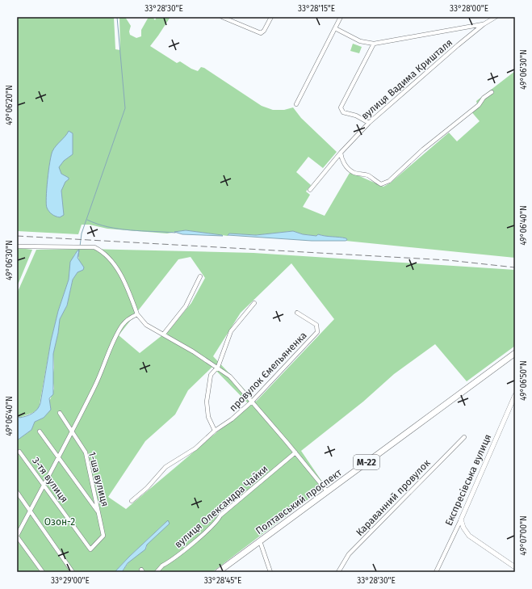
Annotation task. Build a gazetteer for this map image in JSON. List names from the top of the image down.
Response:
{
  "streets": {
    "highway": ["М-22", "Полтавський проспект"],
    "street": [
      "вулиця Вадима Кришталя",
      "провулок Ємельяненка",
      "1-ша вулиця",
      "3-тя вулиця",
      "Експресівська вулиця",
      "Караванний провулок",
      "вулиця Олександра Чайки"
    ]
  },
  "crossings": [
    ["1-ша вулиця", "3-тя вулиця"]
  ],
  "parks": ["Озон-2"],
  "coordinates": [
    "33°28'30\"E",
    "33°28'15\"E",
    "33°28'00\"E",
    "49°06'30\"N",
    "49°06'20\"N",
    "49°06'40\"N",
    "49°06'50\"N",
    "49°07'00\"N",
    "33°29'00\"E",
    "33°28'45\"E"
  ]
}
